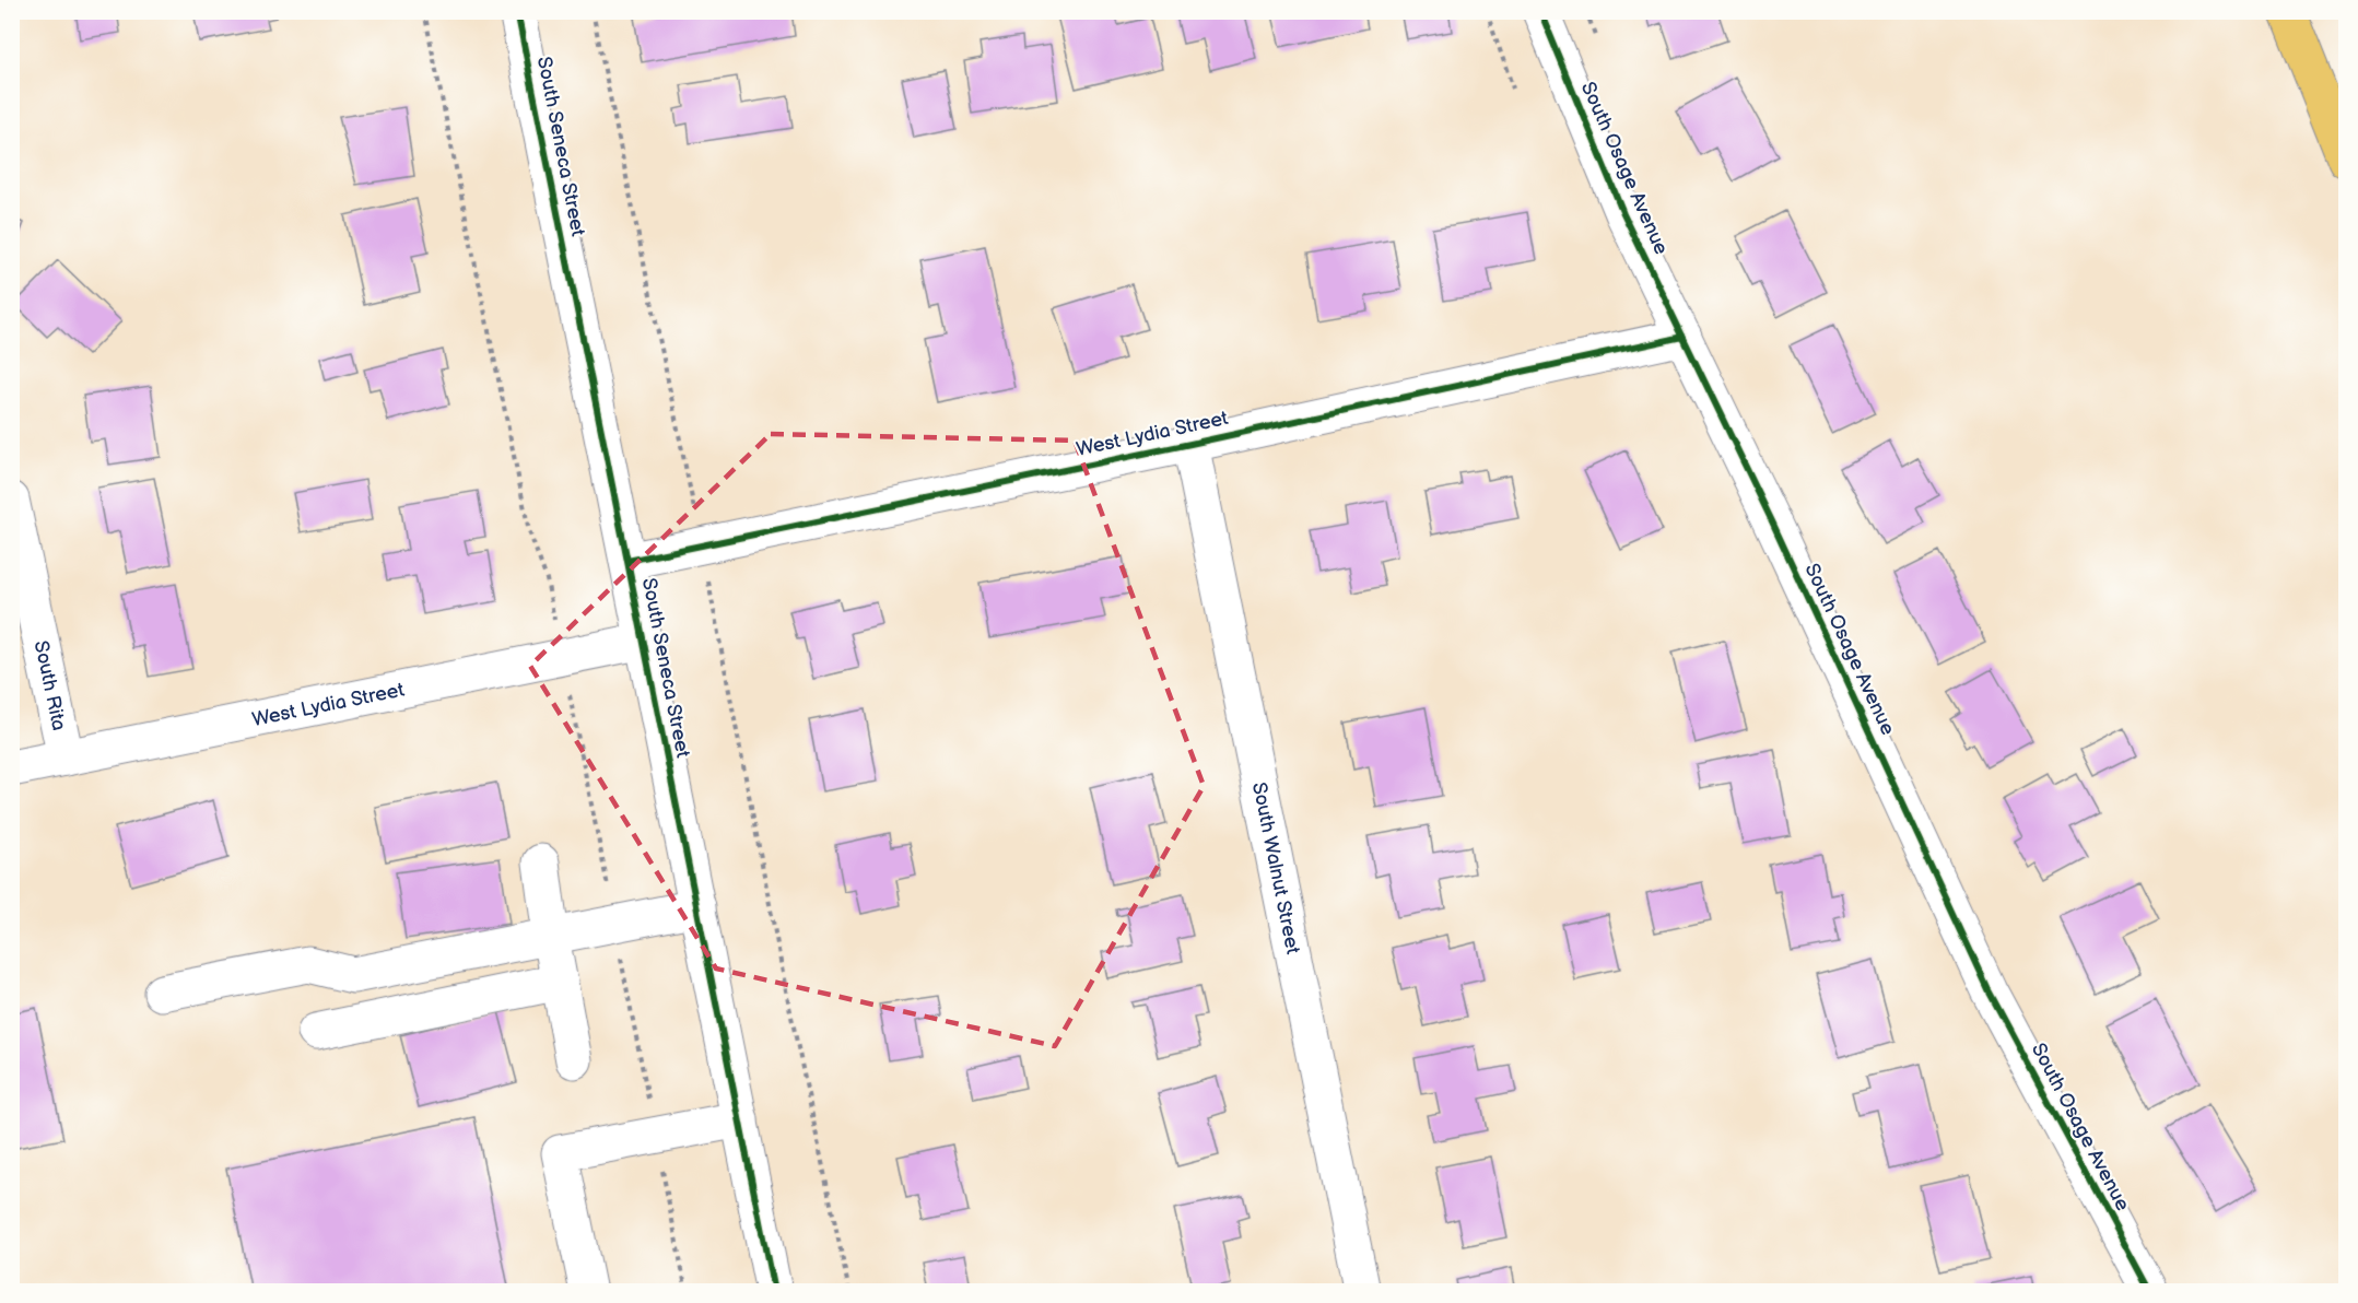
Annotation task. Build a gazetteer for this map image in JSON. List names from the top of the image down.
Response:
{
  "streets": {
    "street": [
      "South Seneca Street",
      "South Osage Avenue",
      "West Lydia Street",
      "South Rita",
      "South Walnut Street"
    ]
  },
  "crossings": [
    ["South Seneca Street", "West Lydia Street"],
    ["South Osage Avenue", "West Lydia Street"],
    ["West Lydia Street", "South Rita"],
    ["West Lydia Street", "South Walnut Street"]
  ]
}
